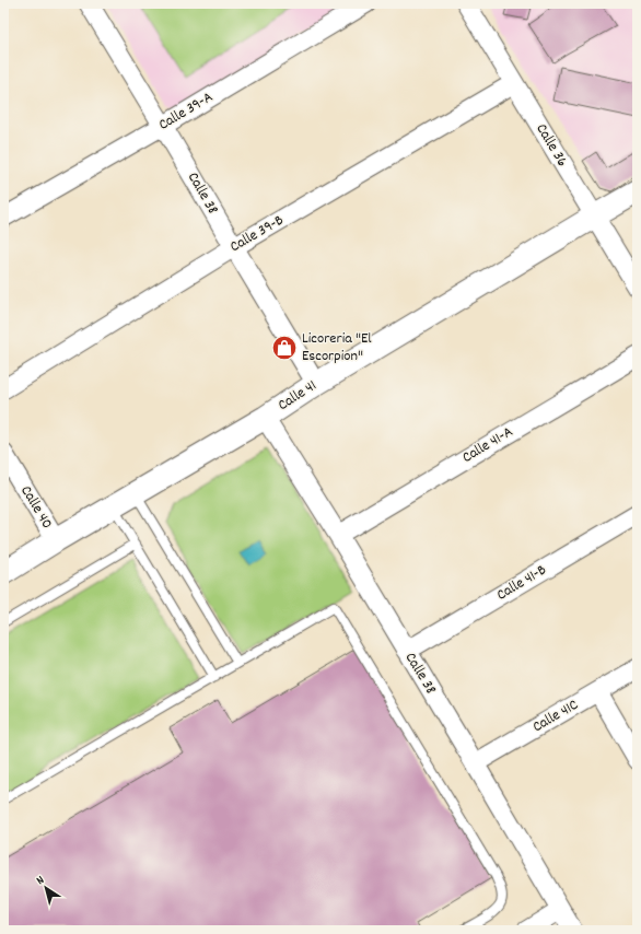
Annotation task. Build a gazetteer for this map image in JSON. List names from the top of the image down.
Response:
{
  "streets": {
    "street": [
      "Calle 39-A",
      "Calle 36",
      "Calle 38",
      "Calle 39-B",
      "Calle 41",
      "Calle 41-A",
      "Calle 40",
      "Calle 41-B",
      "Calle 41C"
    ]
  },
  "crossings": [
    ["Calle 39-A", "Calle 38"],
    ["Calle 36", "Calle 39-B"],
    ["Calle 36", "Calle 41"],
    ["Calle 38", "Calle 39-B"],
    ["Calle 38", "Calle 41"],
    ["Calle 38", "Calle 41-A"],
    ["Calle 38", "Calle 41-B"],
    ["Calle 38", "Calle 41C"],
    ["Calle 41", "Calle 40"]
  ],
  "places": {
    "shop": ["Licoreria \"El Escorpion\""]
  },
  "north": "top left"
}
